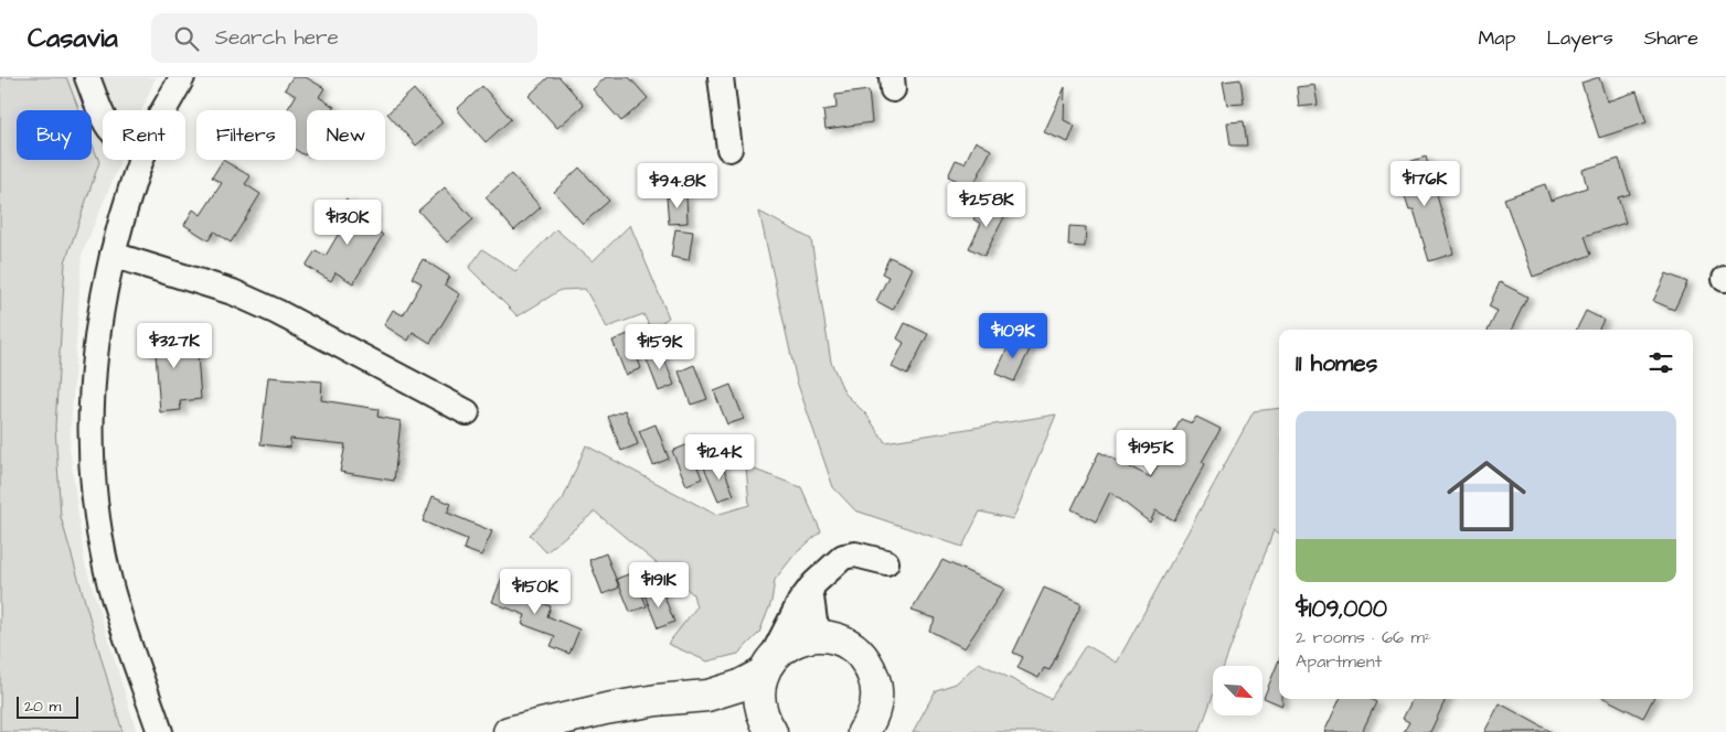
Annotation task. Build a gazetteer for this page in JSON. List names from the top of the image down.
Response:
{
  "scale_bar": "20 m",
  "north": "bottom right",
  "page": {
    "header": "Casavia",
    "search": "Search here",
    "nav": ["Map", "Layers", "Share"],
    "chip": [
      "Buy",
      "Rent",
      "Filters",
      "New"
    ],
    "price": [
      "$176K",
      "$94.8K",
      "$258K",
      "$130K",
      "$109K",
      "$327K",
      "$159K",
      "$195K",
      "$124K",
      "$191K",
      "$150K"
    ],
    "heading": "11 homes",
    "list": [
      {
        "name": "$109,000",
        "note": "2 rooms · 66 m² · Apartment"
      }
    ],
    "scale": "20 m"
  }
}
